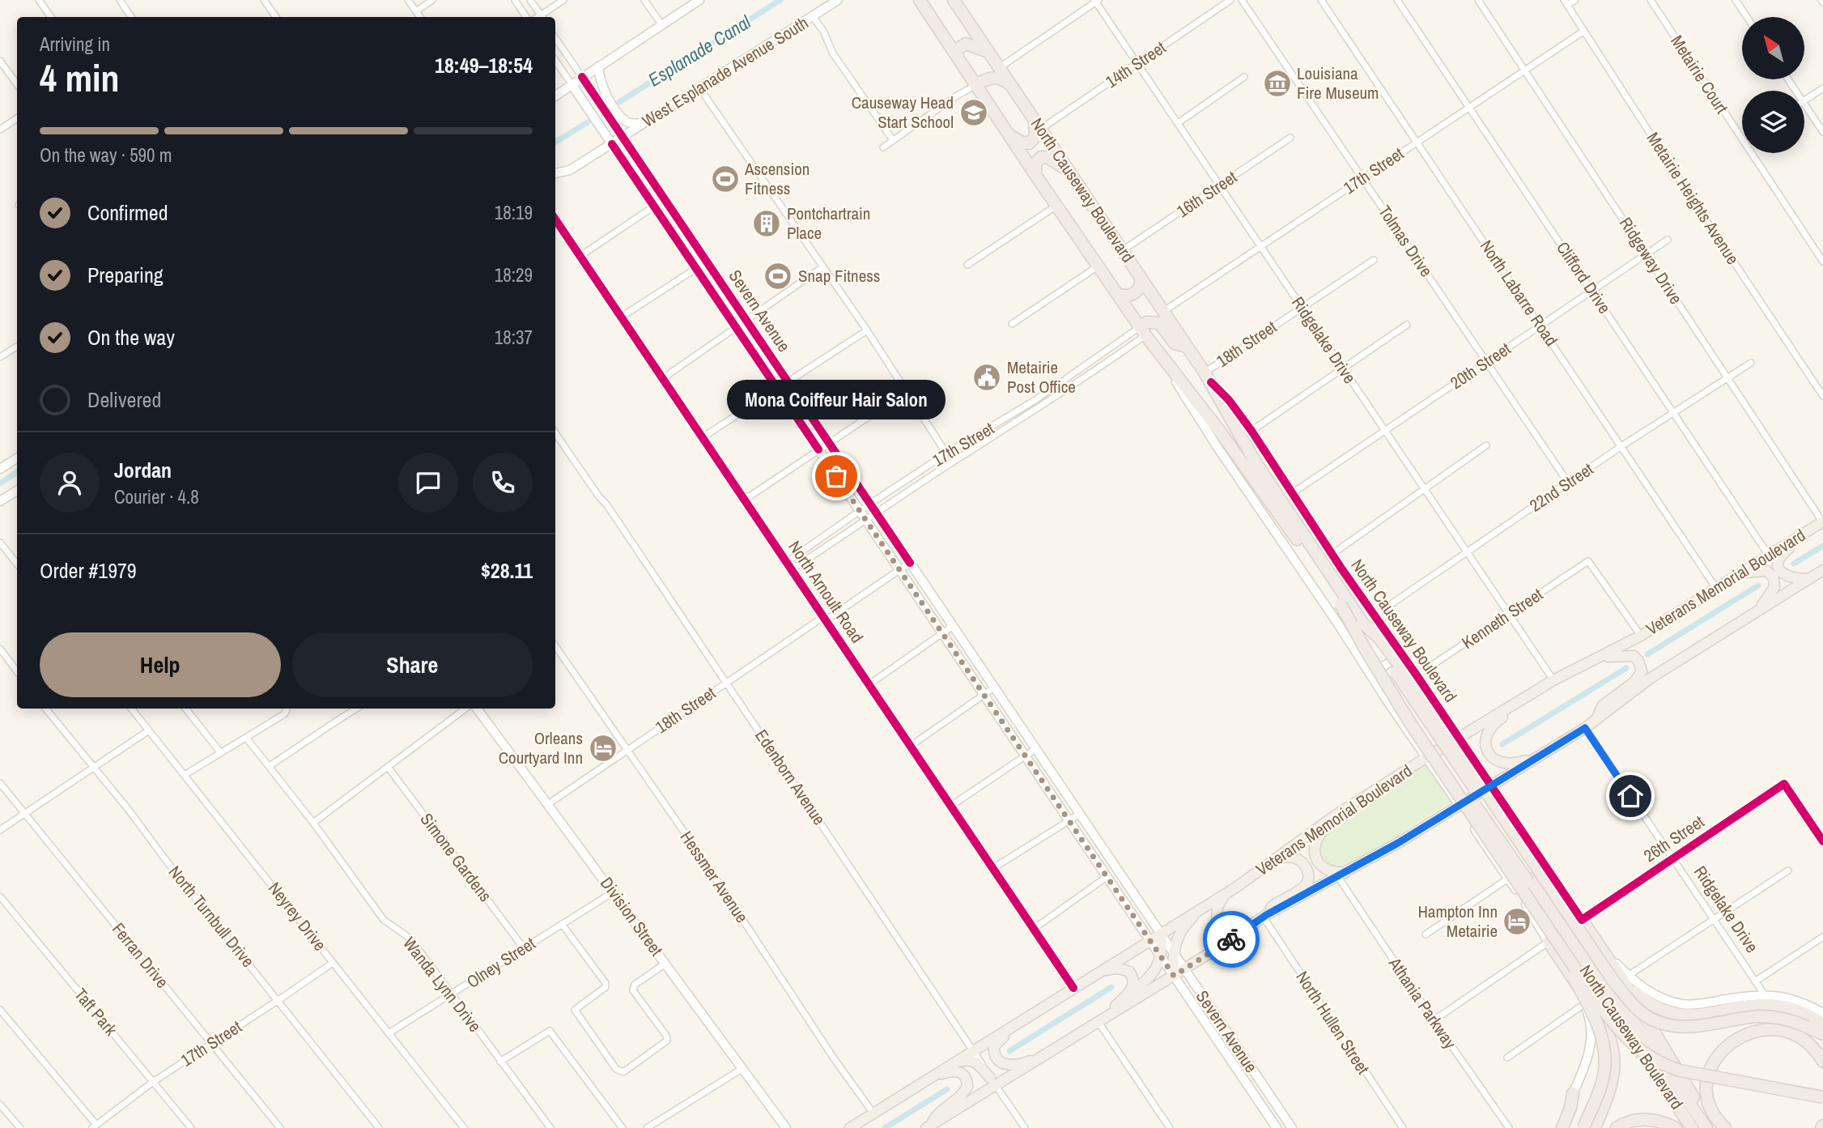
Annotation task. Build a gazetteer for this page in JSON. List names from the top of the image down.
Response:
{
  "streets": {
    "highway": ["North Causeway Boulevard"],
    "main road": ["Veterans Memorial Boulevard"],
    "street": [
      "14th Street",
      "West Esplanade Avenue South",
      "Metairie Court",
      "17th Street",
      "16th Street",
      "Metairie Heights Avenue",
      "Tolmas Drive",
      "Ridgeway Drive",
      "Clifford Drive",
      "North Labarre Road",
      "Severn Avenue",
      "Ridgelake Drive",
      "18th Street",
      "20th Street",
      "22nd Street",
      "North Arnoult Road",
      "Kenneth Street",
      "Edenborn Avenue",
      "26th Street",
      "Simone Gardens",
      "Hessmer Avenue",
      "North Turnbull Drive",
      "Neyrey Drive",
      "Division Street",
      "Ferran Drive",
      "Olney Street",
      "Wanda Lynn Drive",
      "Athania Parkway",
      "Taft Park",
      "North Hullen Street"
    ]
  },
  "crossings": [
    ["14th Street", "North Causeway Boulevard"],
    ["14th Street", "Ridgelake Drive"],
    ["West Esplanade Avenue South", "Severn Avenue"],
    ["17th Street", "North Causeway Boulevard"],
    ["17th Street", "Metairie Heights Avenue"],
    ["17th Street", "Tolmas Drive"],
    ["17th Street", "Ridgeway Drive"],
    ["17th Street", "Clifford Drive"],
    ["17th Street", "North Labarre Road"],
    ["17th Street", "Severn Avenue"],
    ["17th Street", "Ridgelake Drive"],
    ["17th Street", "North Arnoult Road"],
    ["17th Street", "North Turnbull Drive"],
    ["17th Street", "Neyrey Drive"],
    ["17th Street", "Ferran Drive"],
    ["17th Street", "Taft Park"],
    ["North Causeway Boulevard", "16th Street"],
    ["North Causeway Boulevard", "18th Street"],
    ["North Causeway Boulevard", "20th Street"],
    ["North Causeway Boulevard", "22nd Street"],
    ["North Causeway Boulevard", "Veterans Memorial Boulevard"],
    ["North Causeway Boulevard", "Kenneth Street"],
    ["North Causeway Boulevard", "26th Street"],
    ["16th Street", "Ridgelake Drive"],
    ["Tolmas Drive", "20th Street"],
    ["Tolmas Drive", "22nd Street"],
    ["Ridgeway Drive", "20th Street"],
    ["Ridgeway Drive", "22nd Street"],
    ["Ridgeway Drive", "Veterans Memorial Boulevard"],
    ["Clifford Drive", "20th Street"],
    ["Clifford Drive", "22nd Street"],
    ["Clifford Drive", "Veterans Memorial Boulevard"],
    ["North Labarre Road", "20th Street"],
    ["North Labarre Road", "22nd Street"],
    ["North Labarre Road", "Veterans Memorial Boulevard"],
    ["Severn Avenue", "18th Street"],
    ["Severn Avenue", "Veterans Memorial Boulevard"],
    ["Ridgelake Drive", "18th Street"],
    ["Ridgelake Drive", "20th Street"],
    ["Ridgelake Drive", "22nd Street"],
    ["Ridgelake Drive", "Veterans Memorial Boulevard"],
    ["Ridgelake Drive", "Kenneth Street"],
    ["Ridgelake Drive", "26th Street"],
    ["18th Street", "North Arnoult Road"],
    ["18th Street", "Edenborn Avenue"],
    ["18th Street", "Hessmer Avenue"],
    ["18th Street", "Division Street"],
    ["Veterans Memorial Boulevard", "North Arnoult Road"],
    ["Veterans Memorial Boulevard", "Kenneth Street"],
    ["Veterans Memorial Boulevard", "Edenborn Avenue"],
    ["Veterans Memorial Boulevard", "Hessmer Avenue"],
    ["Simone Gardens", "Olney Street"],
    ["Neyrey Drive", "Olney Street"],
    ["Division Street", "Olney Street"],
    ["Olney Street", "Wanda Lynn Drive"]
  ],
  "water": ["Esplanade Canal"],
  "places": {
    "museum": ["Louisiana Fire Museum"],
    "school or university": ["Causeway Head Start School"],
    "sports": ["Ascension Fitness", "Snap Fitness"],
    "building": ["Pontchartrain Place"],
    "public building": ["Metairie Post Office"],
    "other": ["Mona Coiffeur Hair Salon"],
    "hotel": ["Orleans Courtyard Inn", "Hampton Inn Metairie"]
  },
  "north": "top left",
  "page": {
    "heading": ["4 min", "Arriving in", "18:49–18:54"],
    "panel": [
      "Jordan",
      "Courier · 4.8",
      "Order #1979",
      "$28.11"
    ],
    "bar": "On the way · 590 m",
    "list": [
      ["Confirmed", "18:19"],
      ["Preparing", "18:29"],
      ["On the way", "18:37"],
      "Delivered"
    ],
    "bubble": "Mona Coiffeur Hair Salon",
    "buttons": ["Help", "Share"]
  }
}
